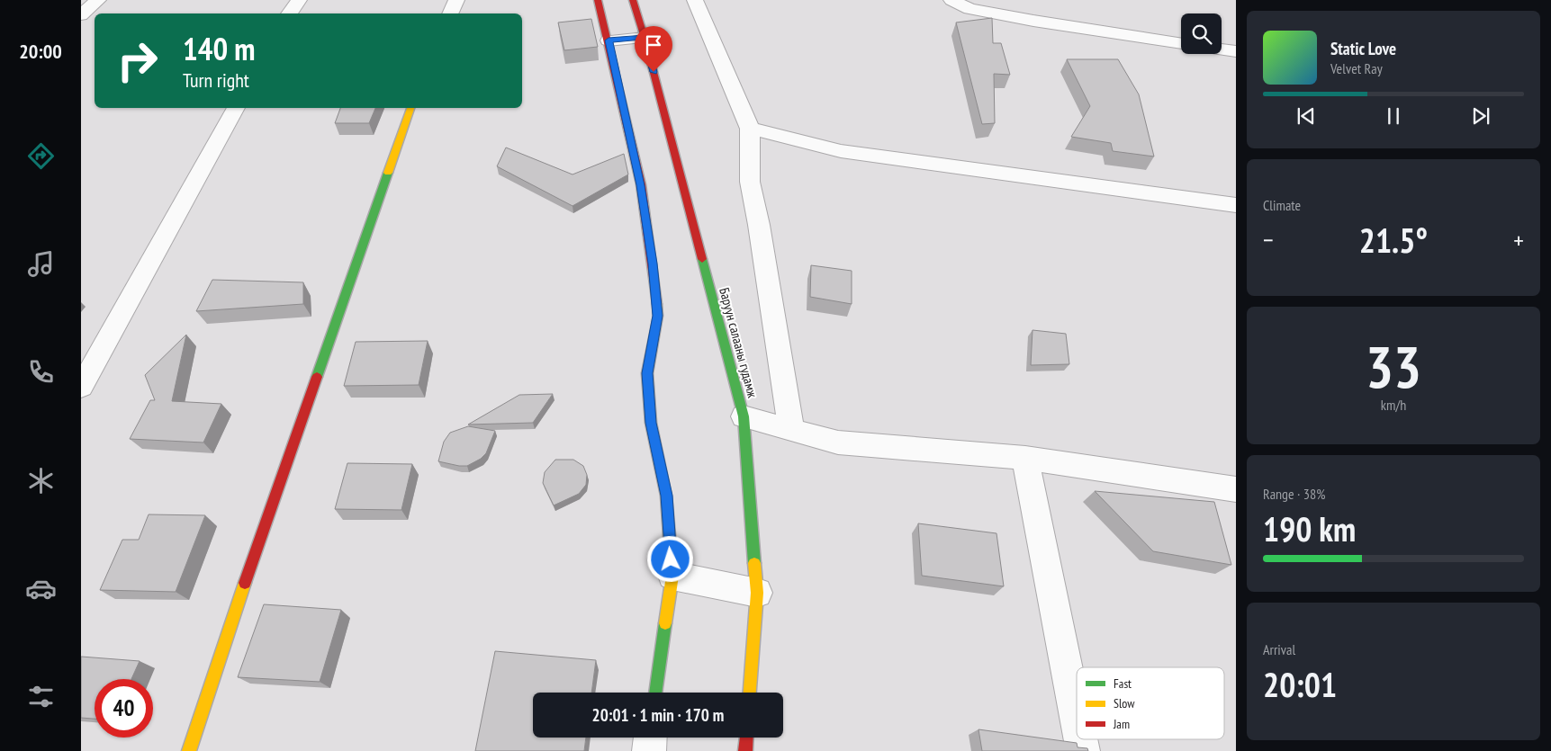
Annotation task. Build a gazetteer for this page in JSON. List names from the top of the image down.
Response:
{
  "streets": {
    "street": ["Баруун салааны гудамж"]
  },
  "legend": ["Fast", "Slow", "Jam"],
  "page": {
    "tabs": "20:00",
    "turn": ["140 m", "Turn right"],
    "song": ["Static Love", "Velvet Ray"],
    "tile": [
      "Climate",
      ["33", "km/h"],
      ["Range · 38%", "190 km"],
      ["Arrival", "20:01"]
    ],
    "heat": ["−", "21.5°", "+"],
    "limit": "40",
    "trip": "20:01 · 1 min · 170 m"
  }
}
